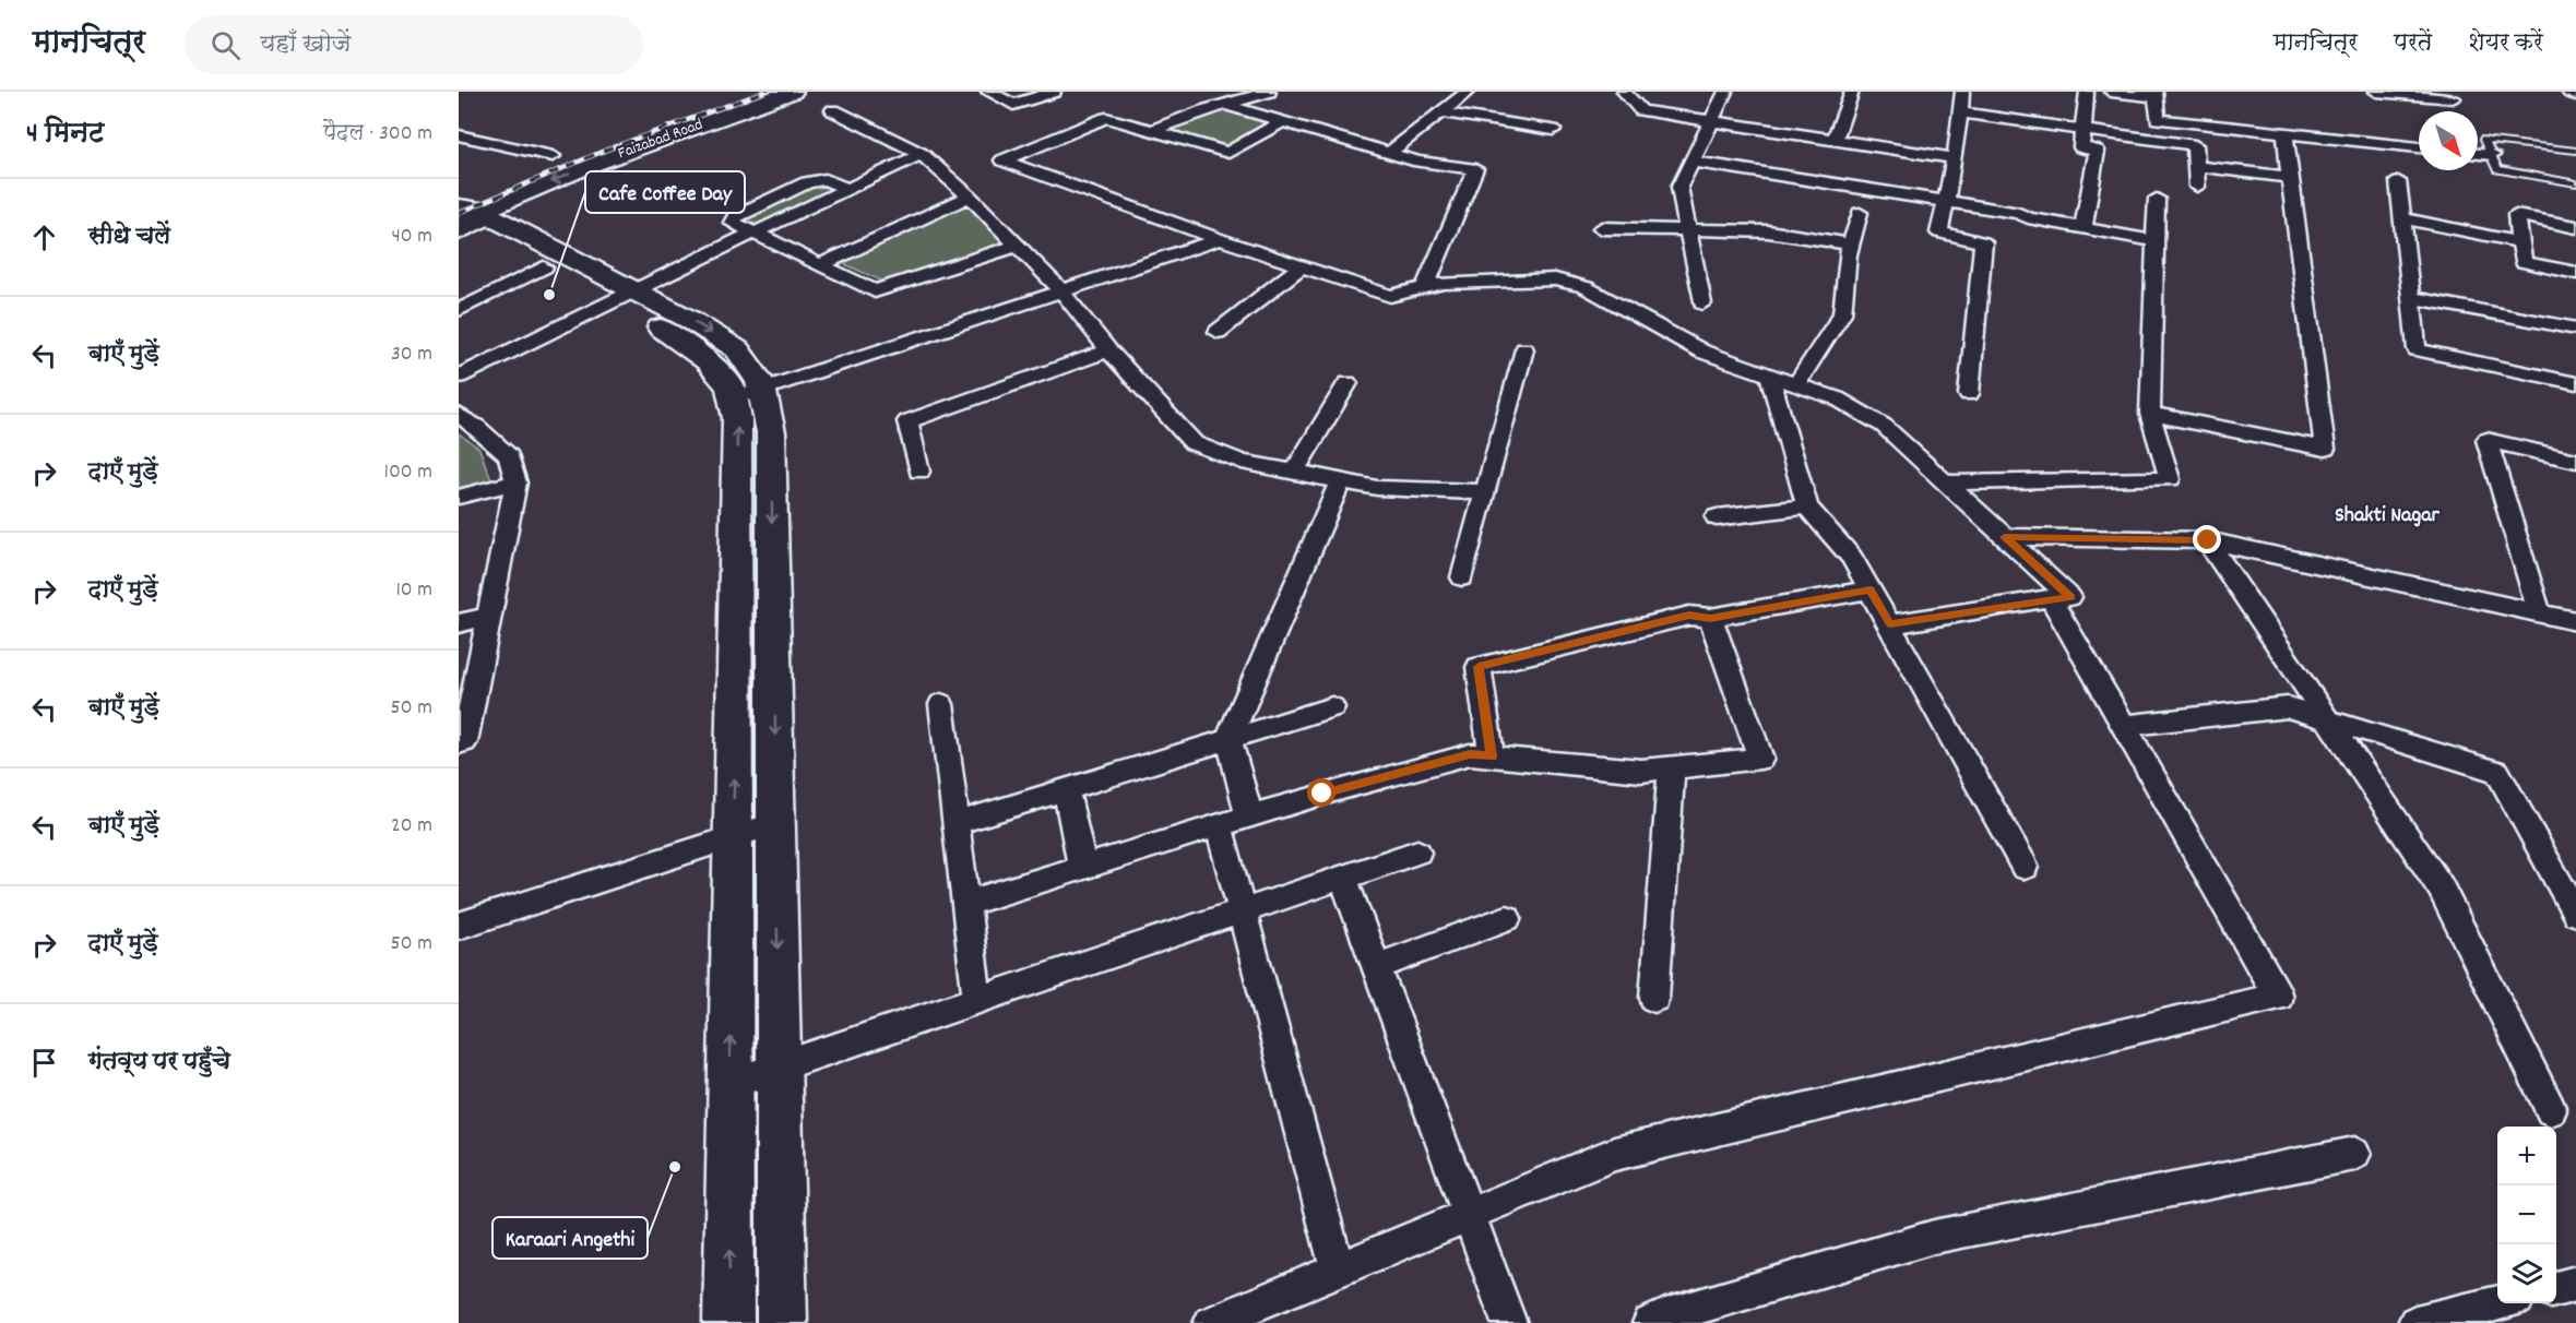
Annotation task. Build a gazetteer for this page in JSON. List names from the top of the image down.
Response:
{
  "streets": {
    "street": ["Faizabad Road"]
  },
  "districts": ["Shakti Nagar"],
  "places": ["Cafe Coffee Day", "Karaari Angethi"],
  "north": "bottom right",
  "page": {
    "header": "मानचित्र",
    "search": "यहाँ खोजें",
    "nav": ["मानचित्र", "परतें", "शेयर करें"],
    "heading": ["4 मिनट", "पैदल · 300 m"],
    "list": [
      ["सीधे चलें", "40 m"],
      ["बाएँ मुड़ें", "30 m"],
      ["दाएँ मुड़ें", "100 m"],
      ["दाएँ मुड़ें", "10 m"],
      ["बाएँ मुड़ें", "50 m"],
      ["बाएँ मुड़ें", "20 m"],
      ["दाएँ मुड़ें", "50 m"],
      "गंतव्य पर पहुँचे"
    ],
    "map_buttons": ["+", "−"]
  }
}
